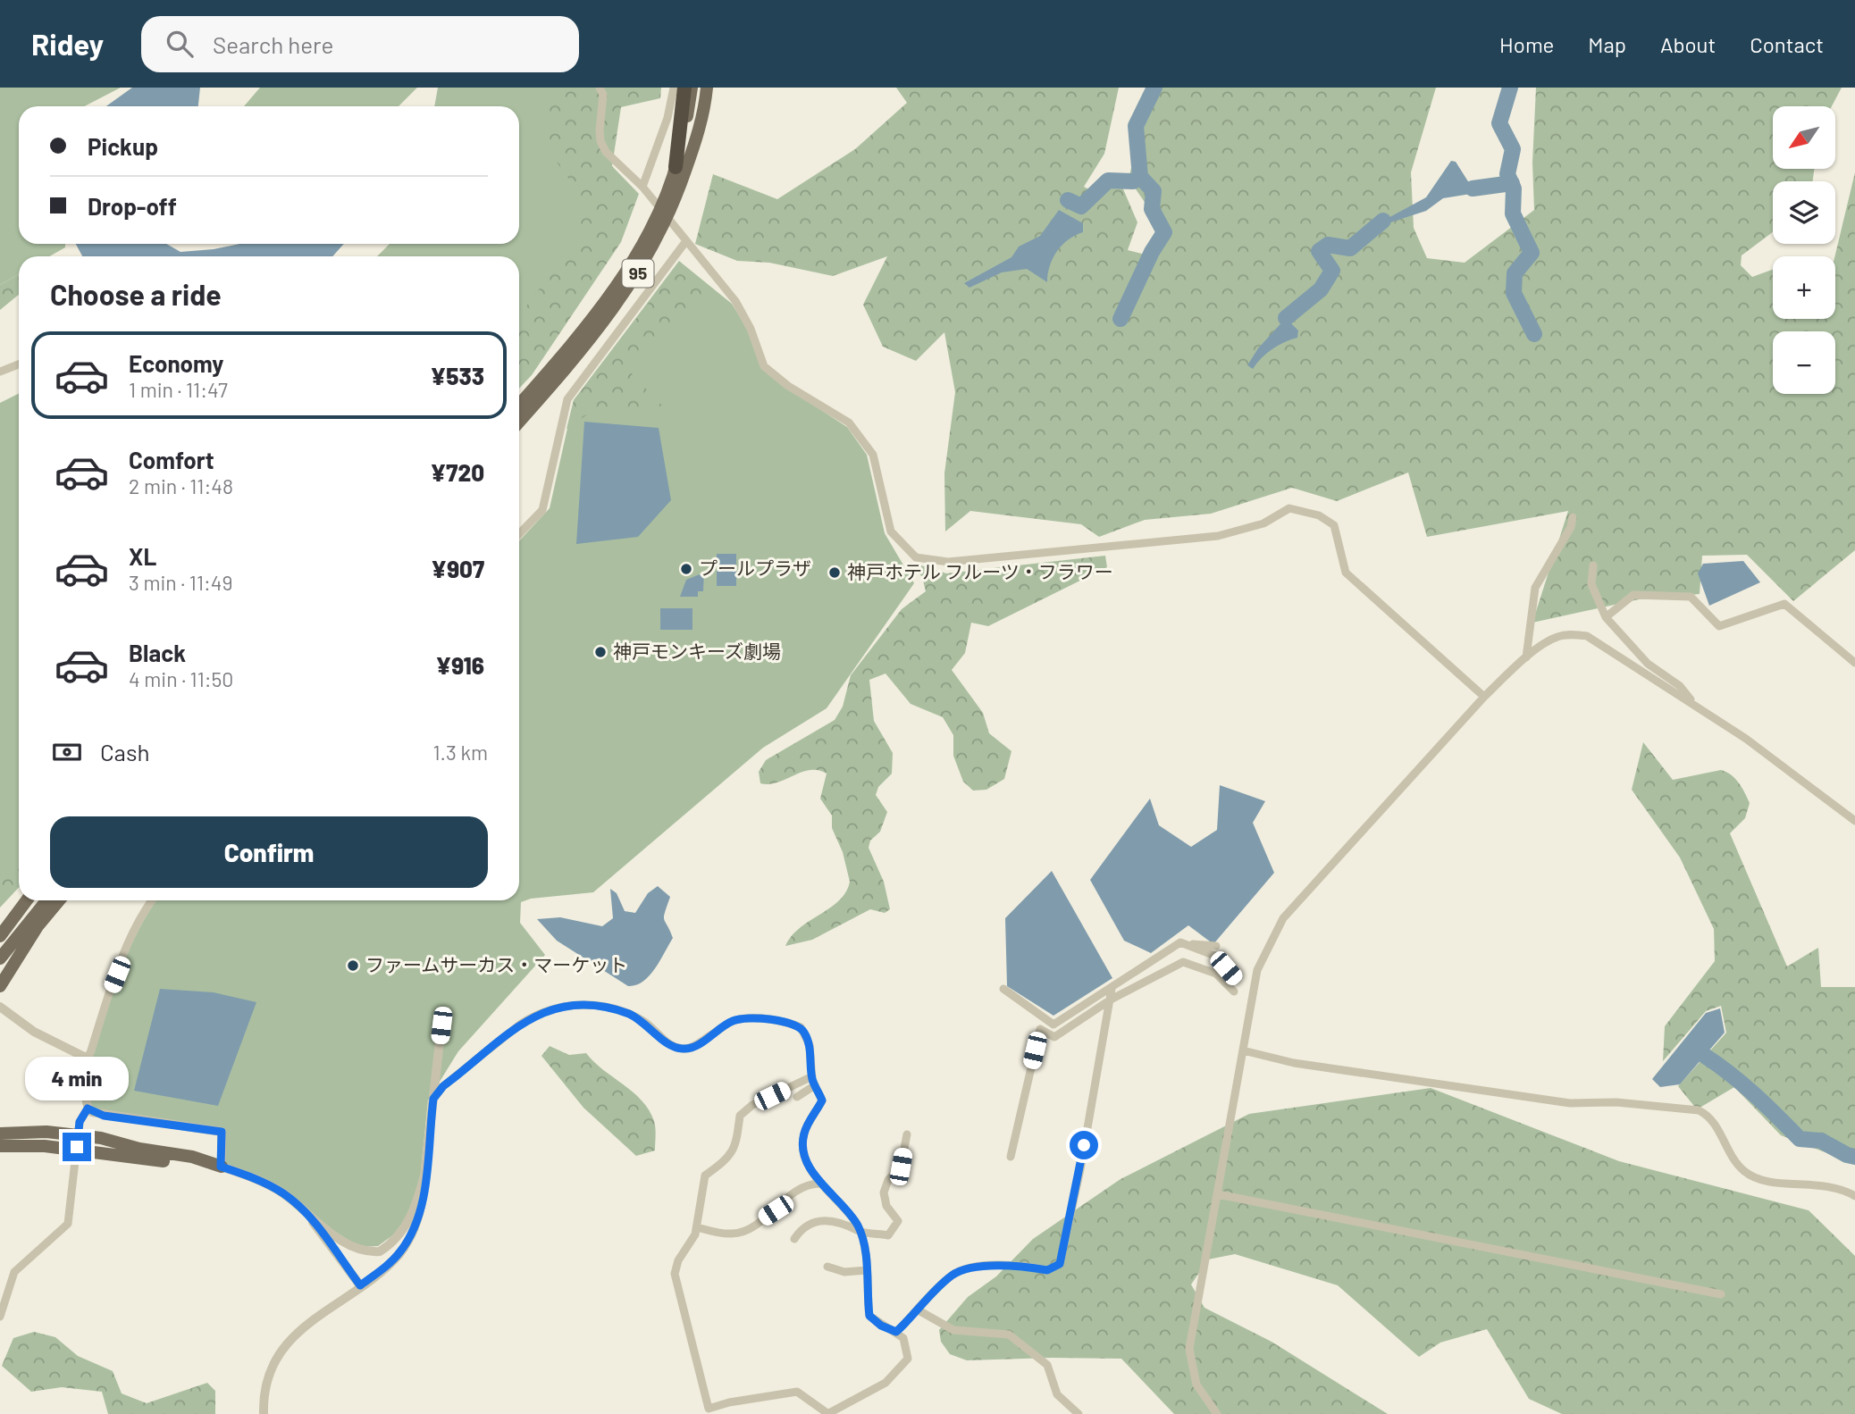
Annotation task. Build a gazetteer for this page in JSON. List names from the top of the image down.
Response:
{
  "streets": {
    "main road": ["95"]
  },
  "places": [
    "プールプラザ",
    "神戸ホテル フルーツ・フラワー",
    "神戸モンキーズ劇場",
    "ファームサーカス・マーケット"
  ],
  "north": "bottom left",
  "page": {
    "header": "Ridey",
    "search": "Search here",
    "nav": [
      "Home",
      "Map",
      "About",
      "Contact"
    ],
    "map_buttons": ["+", "−"],
    "banner": ["Pickup", "Drop-off"],
    "heading": "Choose a ride",
    "list": [
      {
        "name": "Economy",
        "note": "1 min · 11:47",
        "value": "¥533"
      },
      {
        "name": "Comfort",
        "note": "2 min · 11:48",
        "value": "¥720"
      },
      {
        "name": "XL",
        "note": "3 min · 11:49",
        "value": "¥907"
      },
      {
        "name": "Black",
        "note": "4 min · 11:50",
        "value": "¥916"
      }
    ],
    "pay": ["Cash", "1.3 km"],
    "buttons": "Confirm",
    "bubble": "4 min"
  }
}
